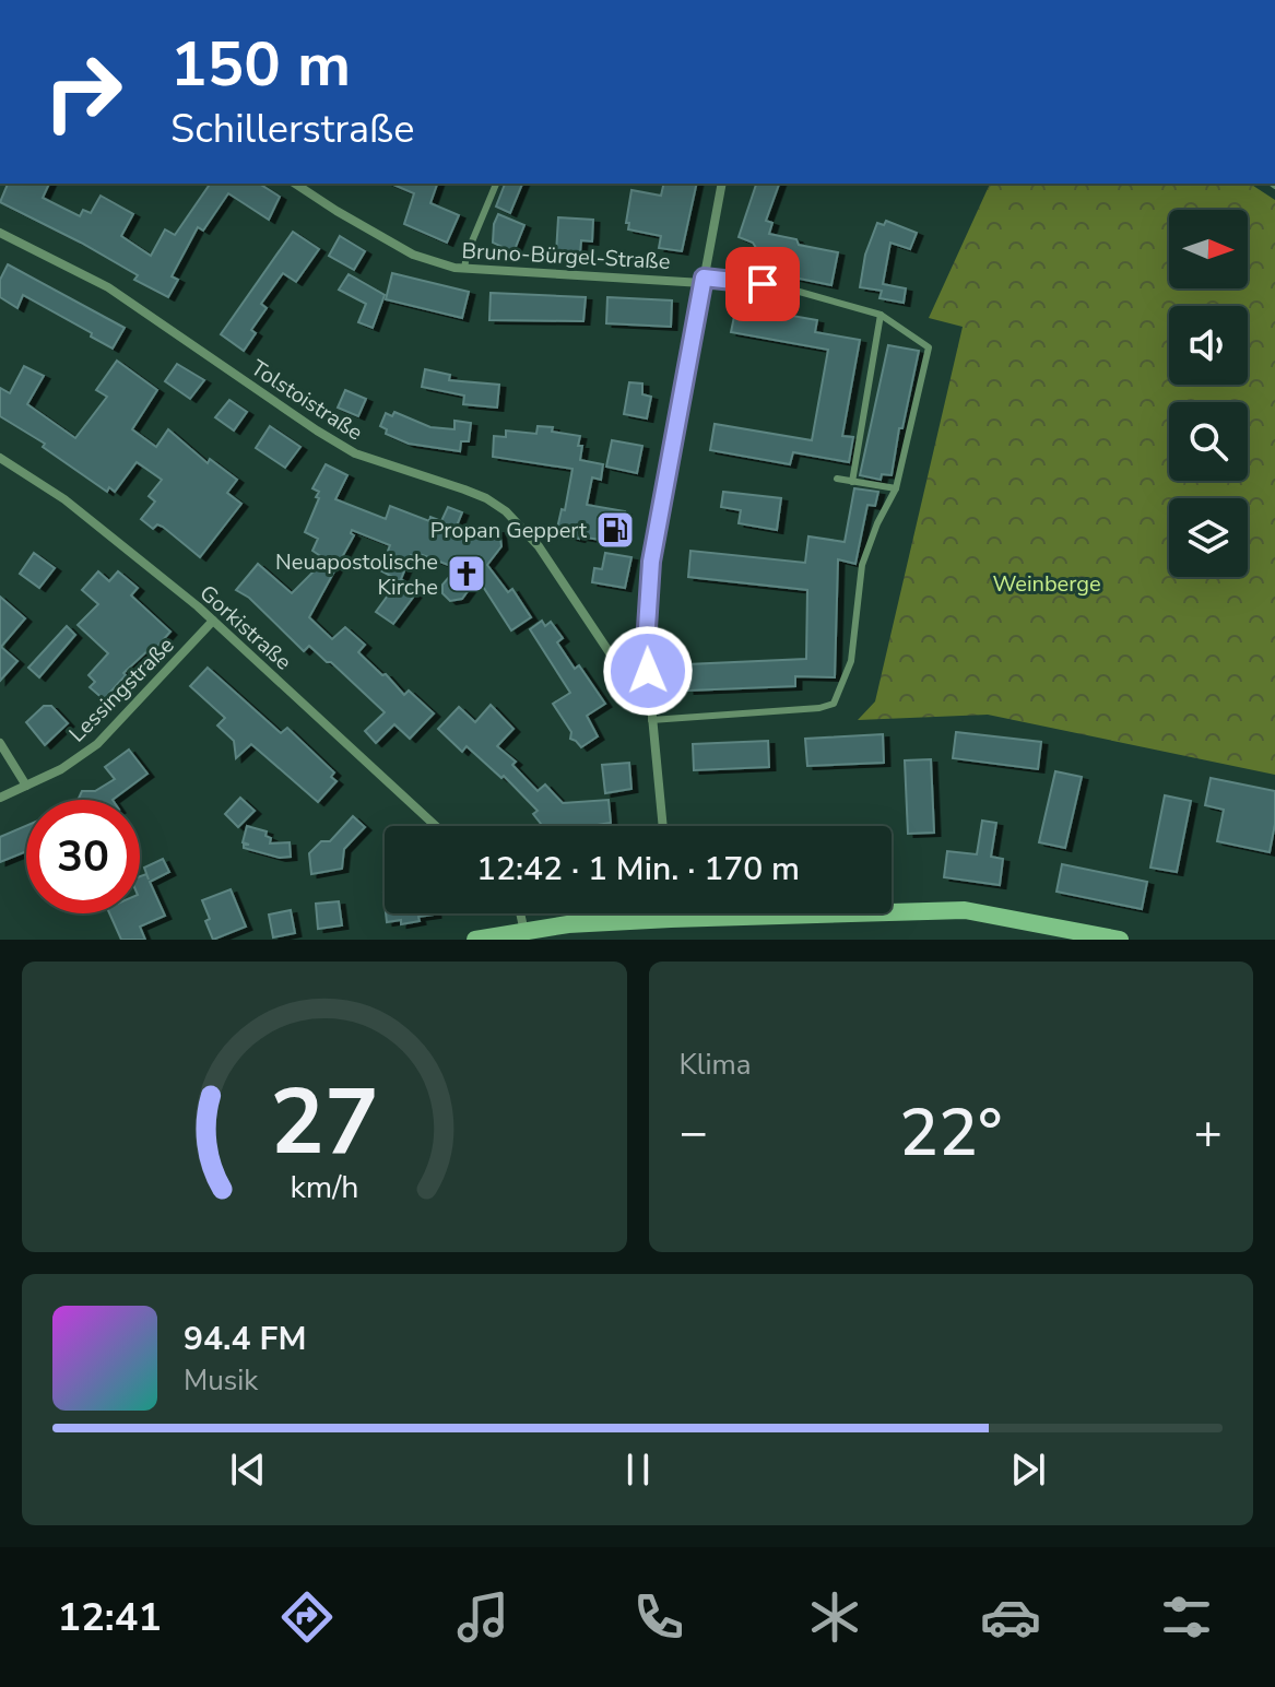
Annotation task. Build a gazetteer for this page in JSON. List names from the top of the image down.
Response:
{
  "streets": {
    "street": [
      "Bruno-Bürgel-Straße",
      "Tolstoistraße",
      "Gorkistraße",
      "Lessingstraße"
    ]
  },
  "crossings": [
    ["Gorkistraße", "Lessingstraße"]
  ],
  "parks": ["Weinberge"],
  "places": {
    "fuel station": ["Propan Geppert"],
    "church": ["Neuapostolische Kirche"]
  },
  "north": "right",
  "page": {
    "turn": ["150 m", "Schillerstraße"],
    "limit": "30",
    "trip": "12:42 · 1 Min. · 170 m",
    "tile": "Klima",
    "heat": ["−", "22°", "+"],
    "song": ["94.4 FM", "Musik"],
    "tabs": "12:41",
    "gauge": ["27", "km/h"]
  }
}
